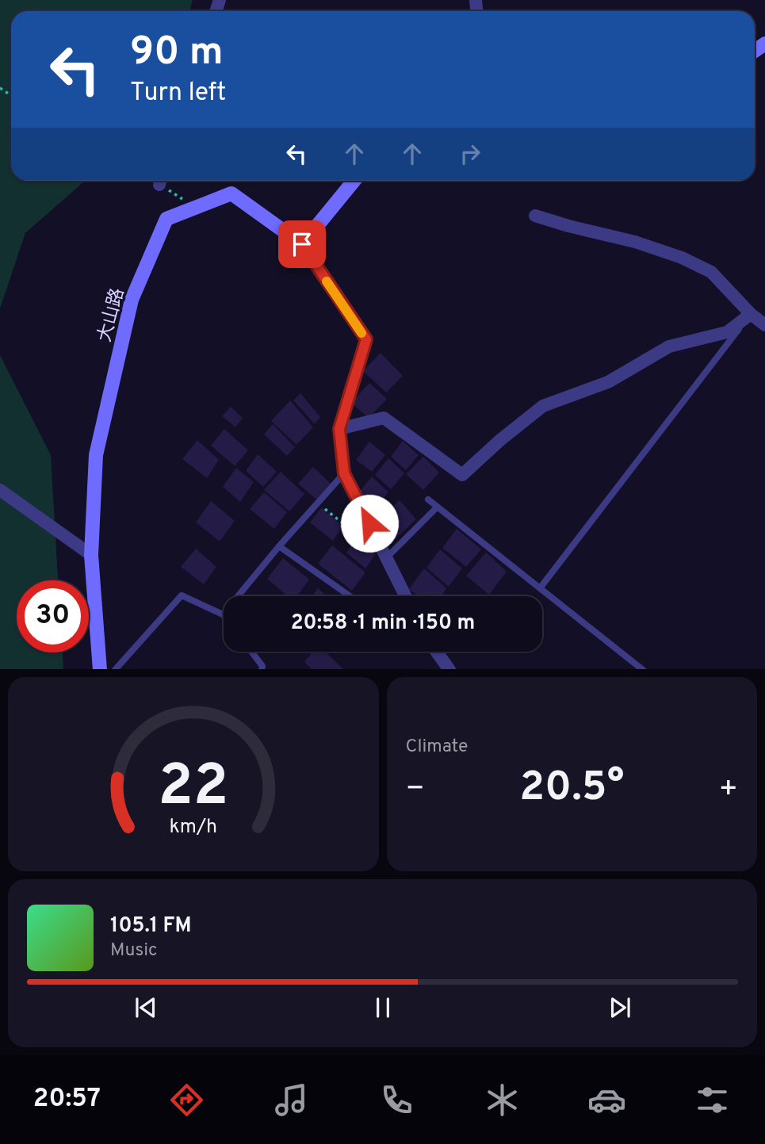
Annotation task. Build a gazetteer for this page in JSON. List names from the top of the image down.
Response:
{
  "streets": {
    "street": ["大山路"]
  },
  "page": {
    "turn": ["90 m", "Turn left"],
    "limit": "30",
    "trip": "20:58 · 1 min · 150 m",
    "tile": "Climate",
    "heat": ["−", "20.5°", "+"],
    "song": ["105.1 FM", "Music"],
    "tabs": "20:57",
    "gauge": ["22", "km/h"]
  }
}
